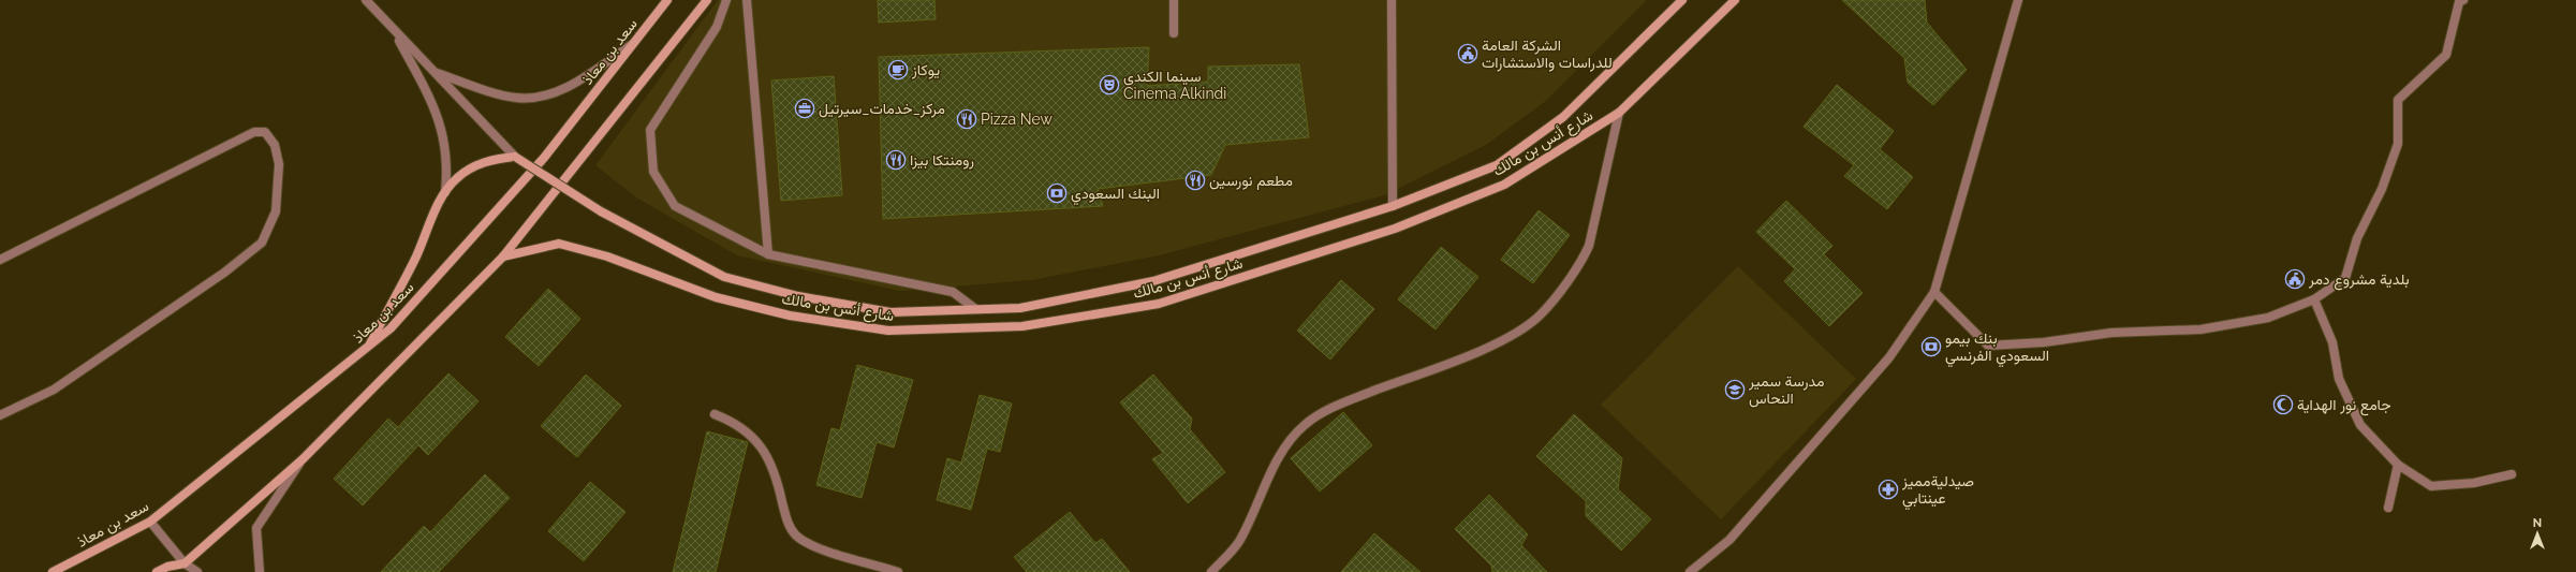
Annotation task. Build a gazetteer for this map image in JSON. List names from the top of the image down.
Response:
{
  "streets": {
    "main road": ["سعد بن معاذ", "شارع أنس بن مالك"]
  },
  "places": {
    "public building": ["الشركة العامة للدراسات والاستشارات", "بلدية مشروع دمر"],
    "cafe": ["يوكاز"],
    "theatre": ["سينما الكندي Cinema Alkindi"],
    "office": ["مركز_خدمات_سيرتيل"],
    "restaurant": ["Pizza New", "رومنتكا بيزا", "مطعم نورسين"],
    "bank": ["البنك السعودي", "بنك بيمو السعودي الفرنسي"],
    "school or university": ["مدرسة سمير النحاس"],
    "mosque": ["جامع نور الهداية"],
    "pharmacy": ["صيدليةمميز عينتابي"]
  },
  "north": "top"
}
